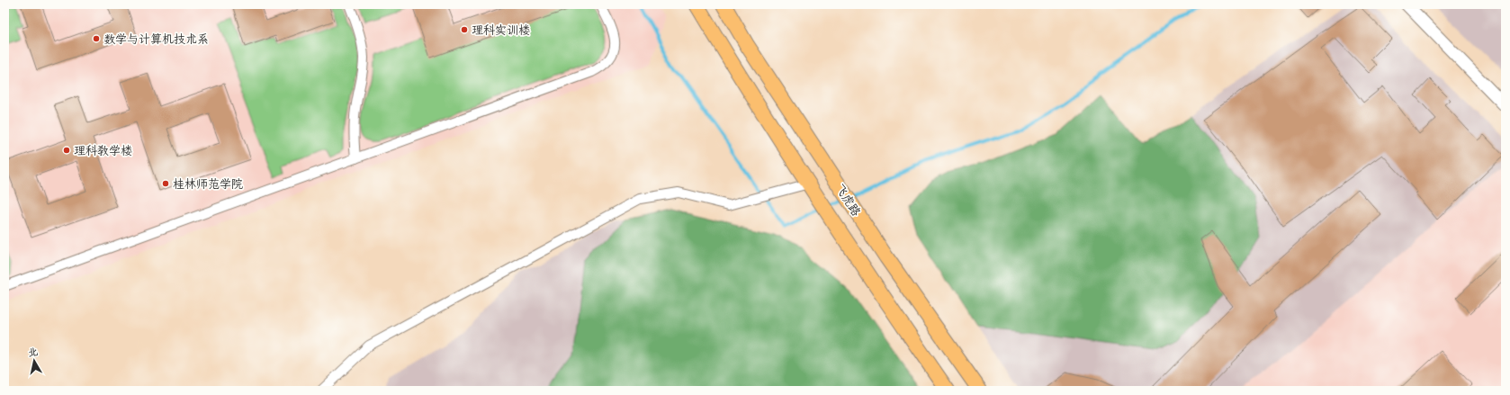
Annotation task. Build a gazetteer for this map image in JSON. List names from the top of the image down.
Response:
{
  "streets": {
    "main road": ["飞虎路"]
  },
  "places": [
    "理科实训楼",
    "数学与计算机技术系",
    "理科教学楼",
    "桂林师范学院"
  ],
  "north": "top"
}
